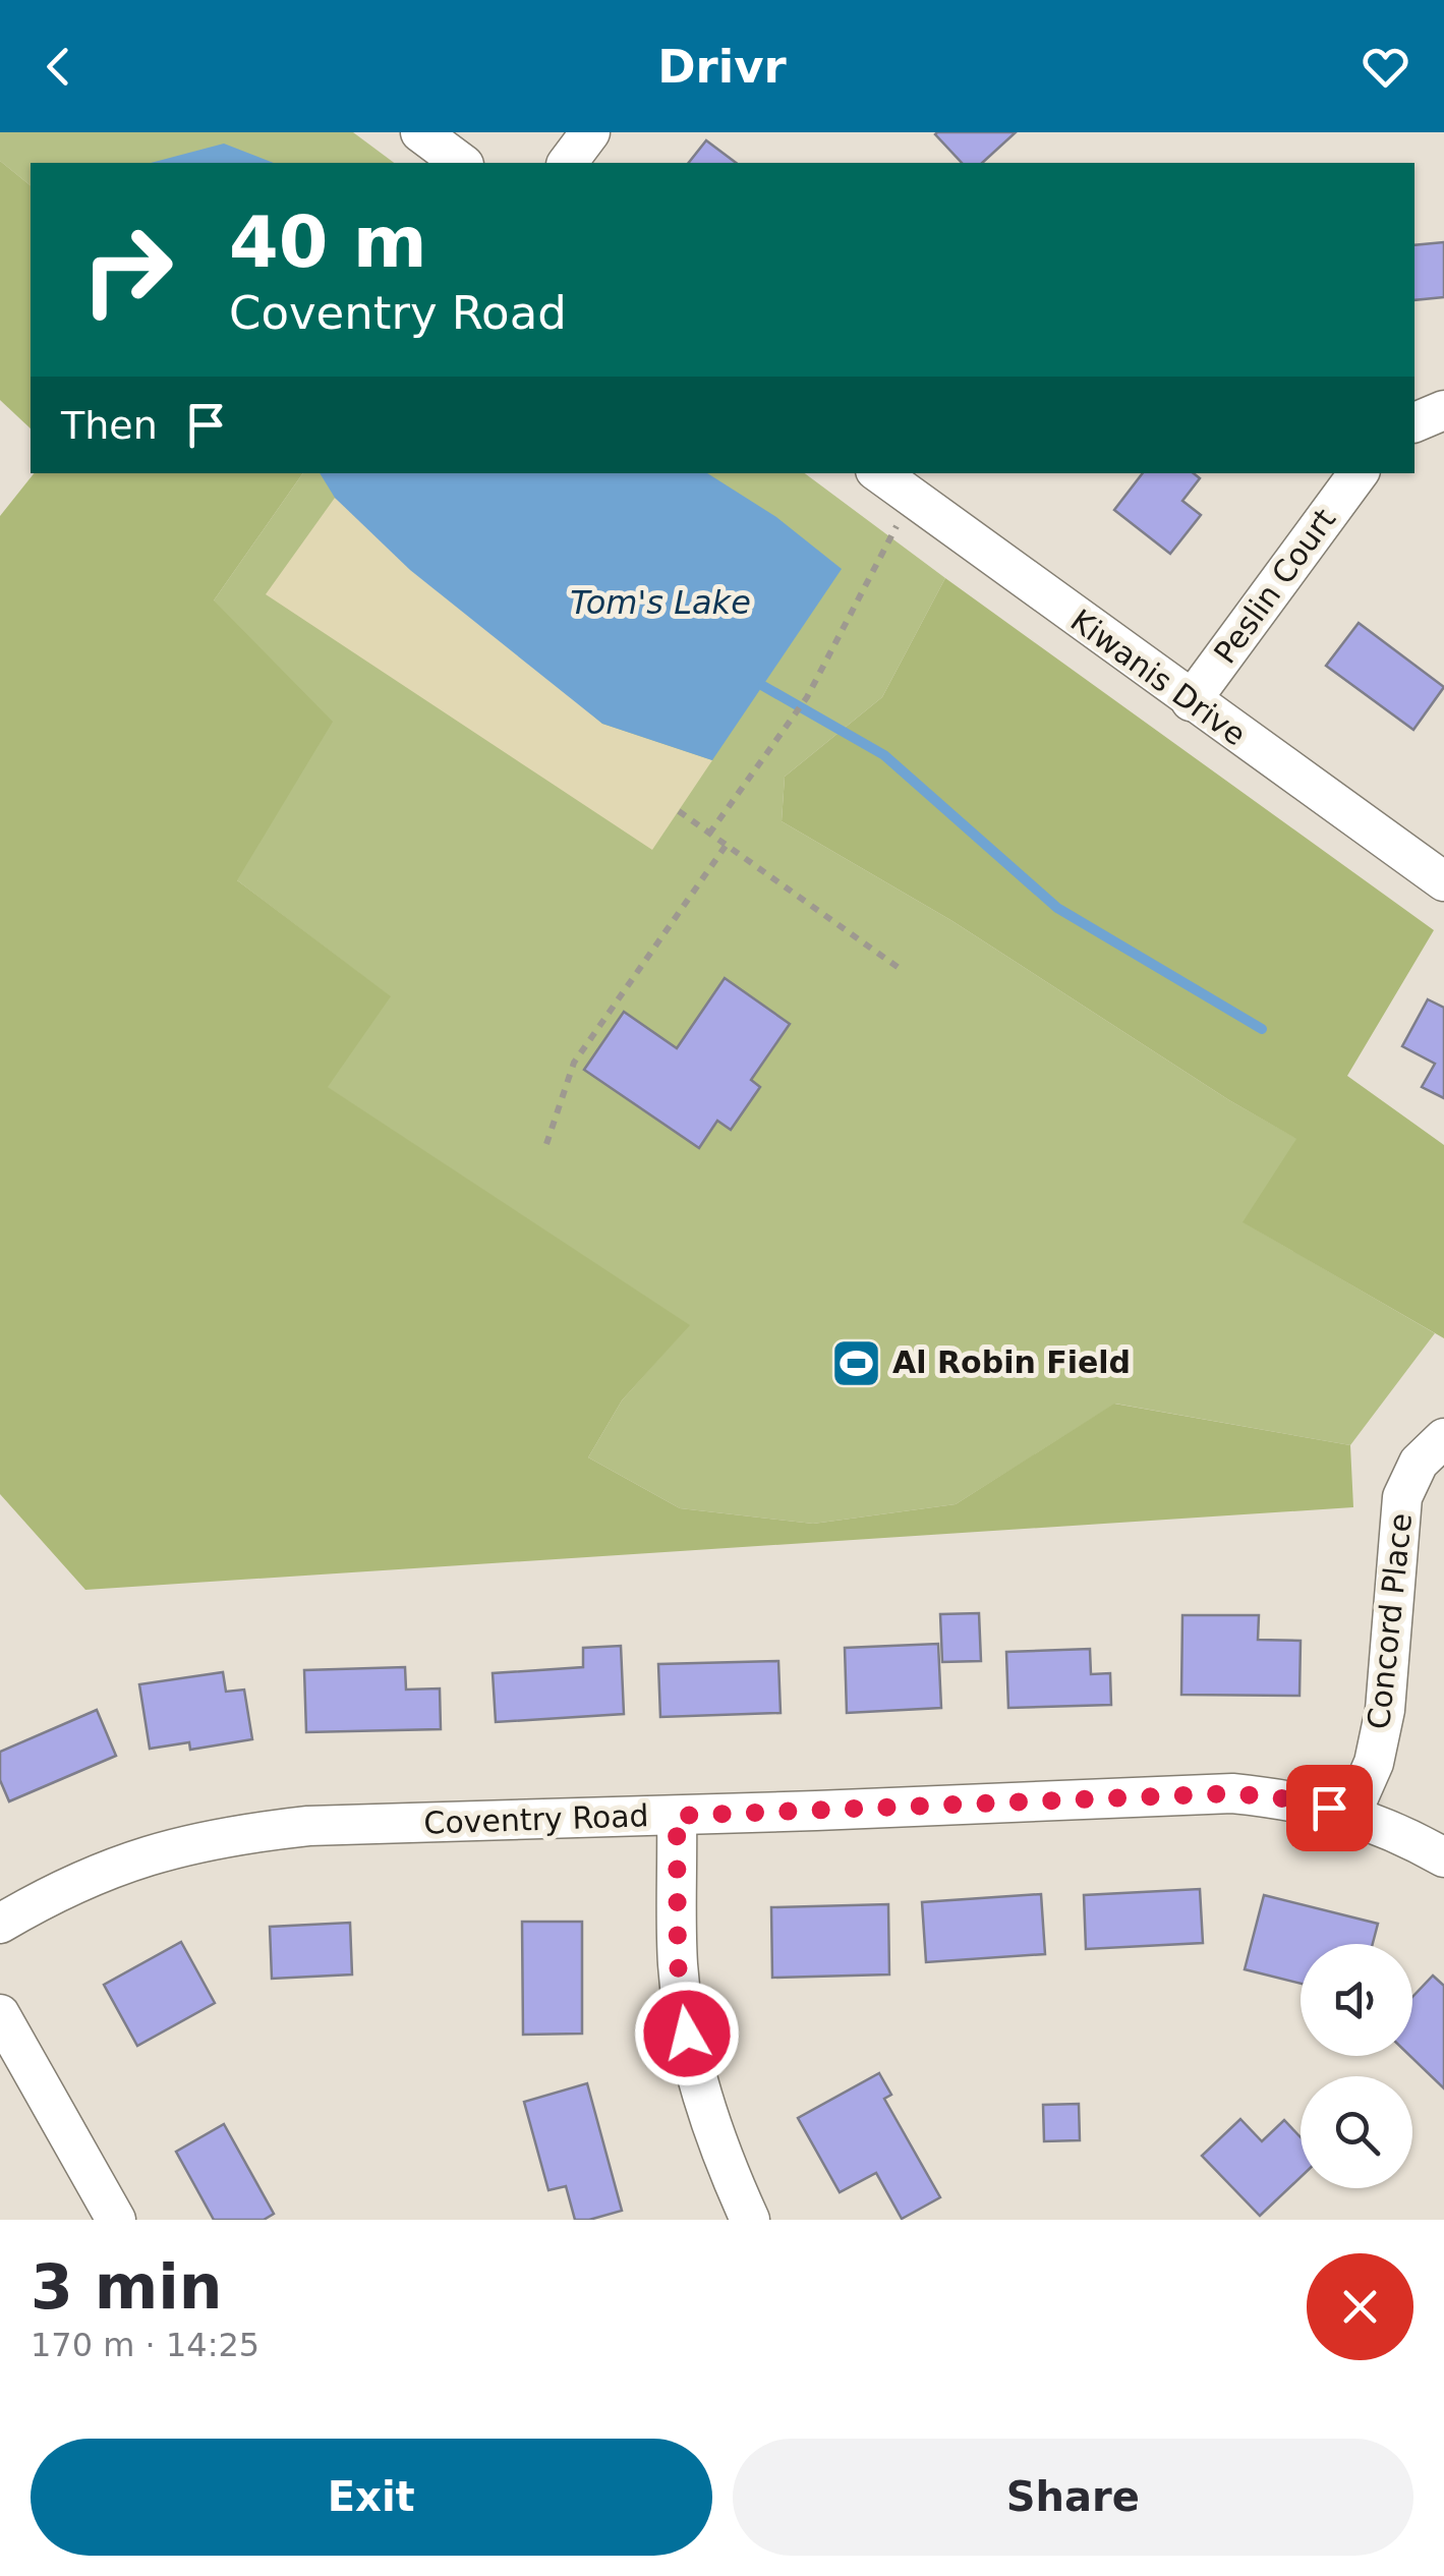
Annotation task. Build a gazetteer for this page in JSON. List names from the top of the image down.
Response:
{
  "streets": {
    "street": [
      "Peslin Court",
      "Kiwanis Drive",
      "Concord Place",
      "Coventry Road"
    ]
  },
  "crossings": [
    ["Peslin Court", "Kiwanis Drive"],
    ["Concord Place", "Coventry Road"]
  ],
  "water": ["Tom's Lake"],
  "places": {
    "sports": ["Al Robin Field"]
  },
  "page": {
    "header": "Drivr",
    "turn": ["40 m", "Coventry Road"],
    "then": "Then",
    "heading": ["3 min", "170 m · 14:25"],
    "buttons": ["Exit", "Share"]
  }
}
